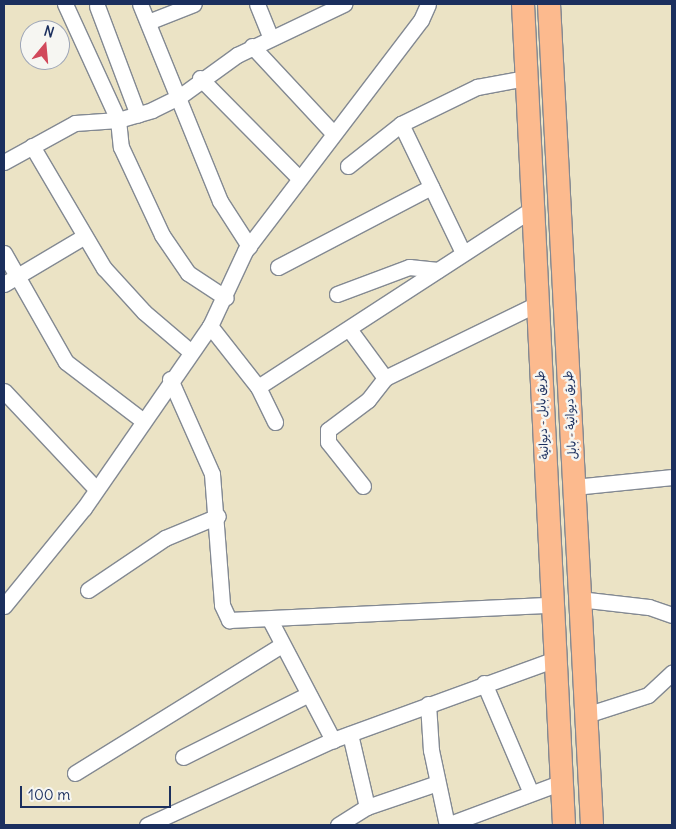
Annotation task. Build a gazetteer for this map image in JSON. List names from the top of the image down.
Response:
{
  "streets": {
    "highway": ["طريق بابل - ديوانية", "طريق ديوانية - بابل"]
  },
  "scale_bar": "100 m",
  "north": "top"
}
